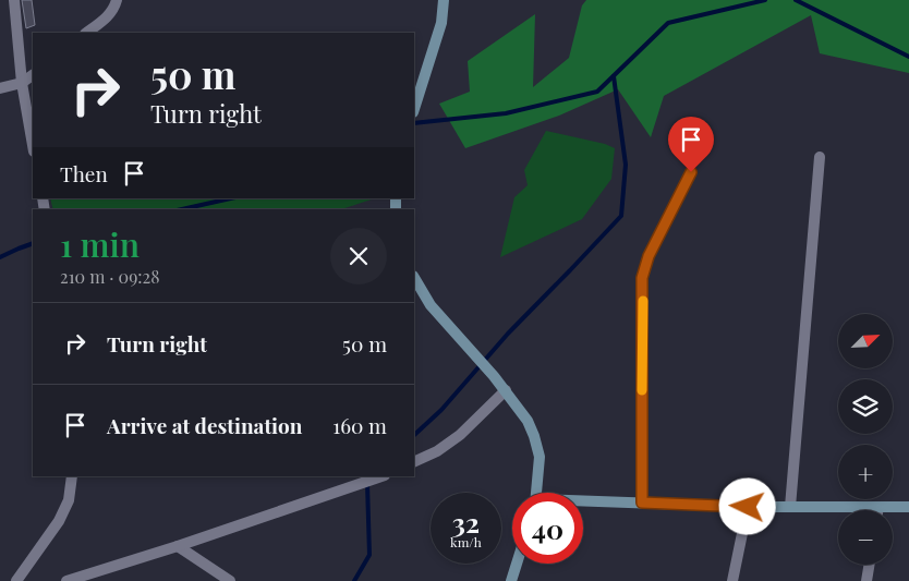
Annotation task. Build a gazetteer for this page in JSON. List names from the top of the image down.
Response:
{
  "north": "top right",
  "page": {
    "turn": ["50 m", "Turn right"],
    "then": "Then",
    "heading": ["1 min", "210 m · 09:28"],
    "list": [
      {
        "name": "Turn right",
        "value": "50 m"
      },
      {
        "name": "Arrive at destination",
        "value": "160 m"
      }
    ],
    "map_buttons": ["+", "−"],
    "speed": "32 km/h",
    "limit": "40"
  }
}
